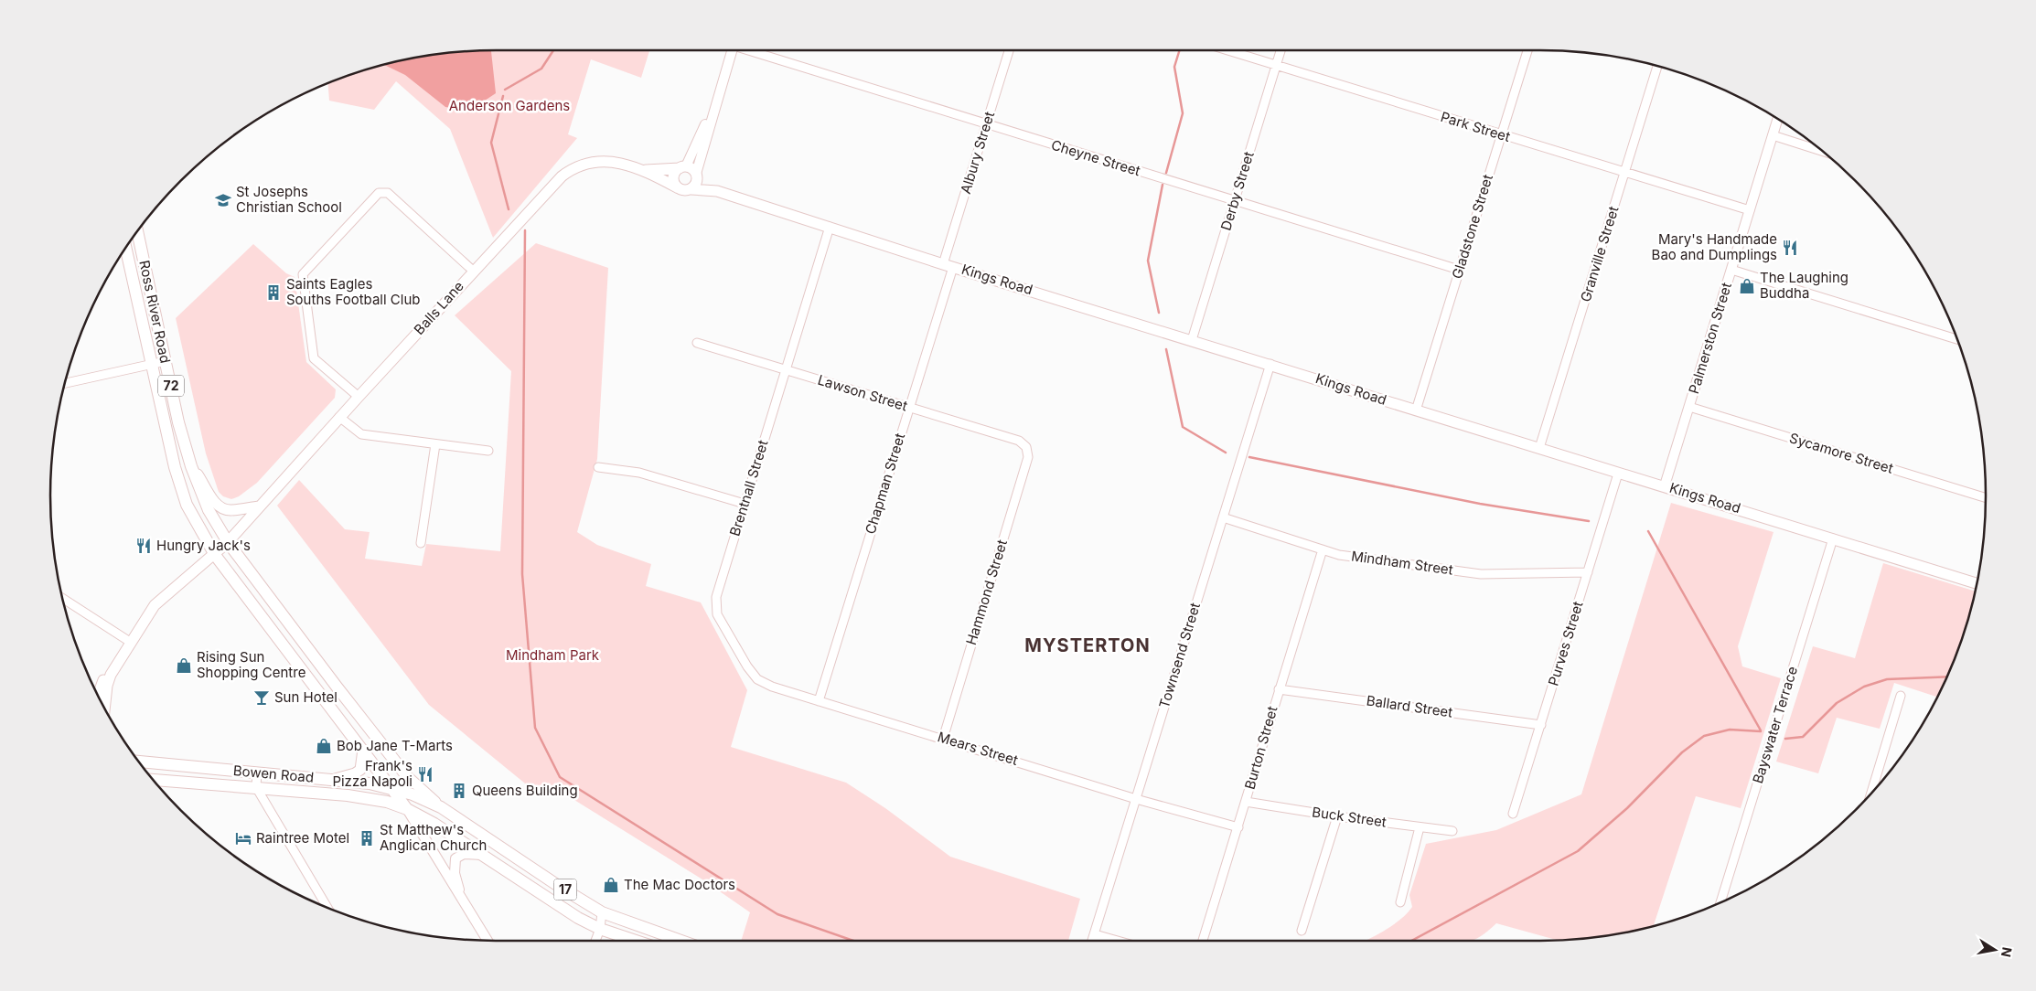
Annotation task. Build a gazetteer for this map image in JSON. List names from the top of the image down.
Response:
{
  "streets": {
    "main road": [
      "Kings Road",
      "Balls Lane",
      "Ross River Road",
      "72",
      "Bowen Road",
      "17"
    ],
    "street": [
      "Park Street",
      "Albury Street",
      "Cheyne Street",
      "Derby Street",
      "Gladstone Street",
      "Granville Street",
      "Palmerston Street",
      "Lawson Street",
      "Sycamore Street",
      "Chapman Street",
      "Brentnall Street",
      "Mindham Street",
      "Hammond Street",
      "Purves Street",
      "Townsend Street",
      "Ballard Street",
      "Bayswater Terrace",
      "Burton Street",
      "Mears Street",
      "Buck Street"
    ]
  },
  "crossings": [
    ["Park Street", "Derby Street"],
    ["Park Street", "Gladstone Street"],
    ["Park Street", "Granville Street"],
    ["Park Street", "Palmerston Street"],
    ["Albury Street", "Cheyne Street"],
    ["Albury Street", "Kings Road"],
    ["Albury Street", "Chapman Street"],
    ["Cheyne Street", "Derby Street"],
    ["Cheyne Street", "Gladstone Street"],
    ["Derby Street", "Kings Road"],
    ["Gladstone Street", "Kings Road"],
    ["Granville Street", "Kings Road"],
    ["Kings Road", "Balls Lane"],
    ["Kings Road", "Palmerston Street"],
    ["Kings Road", "Chapman Street"],
    ["Kings Road", "Brentnall Street"],
    ["Kings Road", "Purves Street"],
    ["Kings Road", "Townsend Street"],
    ["Kings Road", "Bayswater Terrace"],
    ["Balls Lane", "Ross River Road"],
    ["Ross River Road", "Bowen Road"],
    ["Ross River Road", "17"],
    ["Palmerston Street", "Sycamore Street"],
    ["Lawson Street", "Chapman Street"],
    ["Lawson Street", "Brentnall Street"],
    ["Lawson Street", "Hammond Street"],
    ["Chapman Street", "Brentnall Street"],
    ["Chapman Street", "Mears Street"],
    ["Brentnall Street", "Mears Street"],
    ["Mindham Street", "Purves Street"],
    ["Mindham Street", "Townsend Street"],
    ["Mindham Street", "Burton Street"],
    ["Hammond Street", "Mears Street"],
    ["Purves Street", "Ballard Street"],
    ["Townsend Street", "Mears Street"],
    ["Ballard Street", "Burton Street"],
    ["Burton Street", "Mears Street"],
    ["Burton Street", "Buck Street"],
    ["Bowen Road", "17"]
  ],
  "districts": ["MYSTERTON"],
  "parks": ["Anderson Gardens", "Mindham Park"],
  "places": {
    "school or university": ["St Josephs Christian School"],
    "restaurant": ["Mary's Handmade Bao and Dumplings", "Hungry Jack's", "Frank's Pizza Napoli"],
    "shop": [
      "The Laughing Buddha",
      "Rising Sun Shopping Centre",
      "Bob Jane T-Marts",
      "The Mac Doctors"
    ],
    "building": ["Saints Eagles Souths Football Club", "Queens Building", "St Matthew's Anglican Church"],
    "bar": ["Sun Hotel"],
    "hotel": ["Raintree Motel"]
  },
  "north": "right"
}
